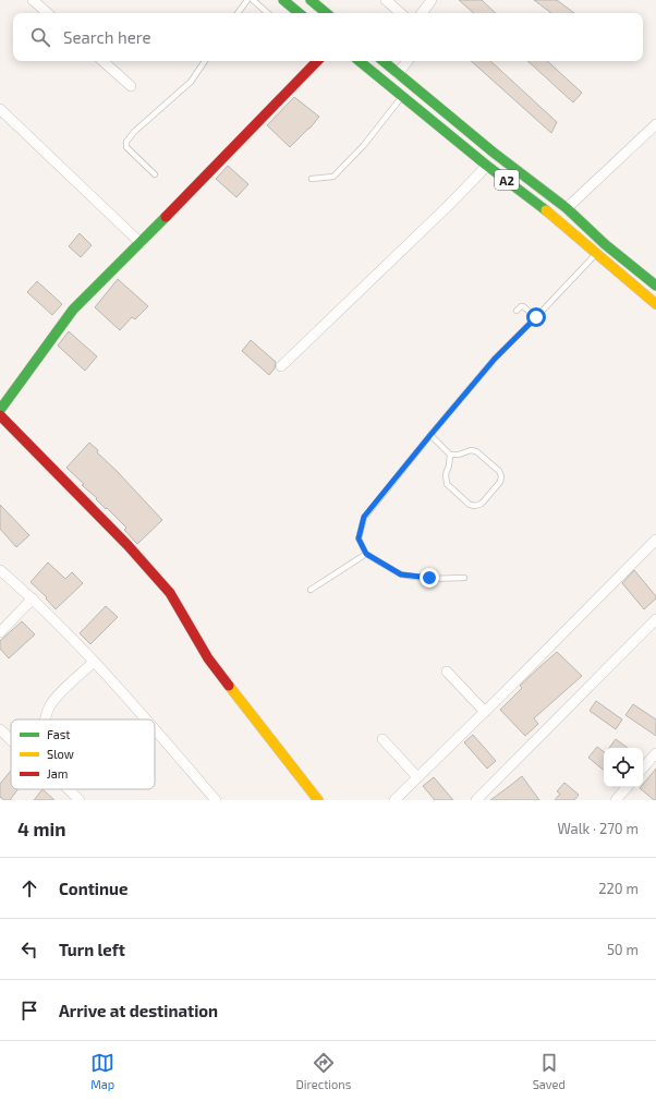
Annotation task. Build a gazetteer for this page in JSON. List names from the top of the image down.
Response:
{
  "streets": {
    "main road": ["A2"]
  },
  "legend": ["Fast", "Slow", "Jam"],
  "page": {
    "search": "Search here",
    "heading": ["4 min", "Walk · 270 m"],
    "list": [
      ["Continue", "220 m"],
      ["Turn left", "50 m"],
      "Arrive at destination"
    ],
    "nav": ["Map", "Directions", "Saved"]
  }
}
